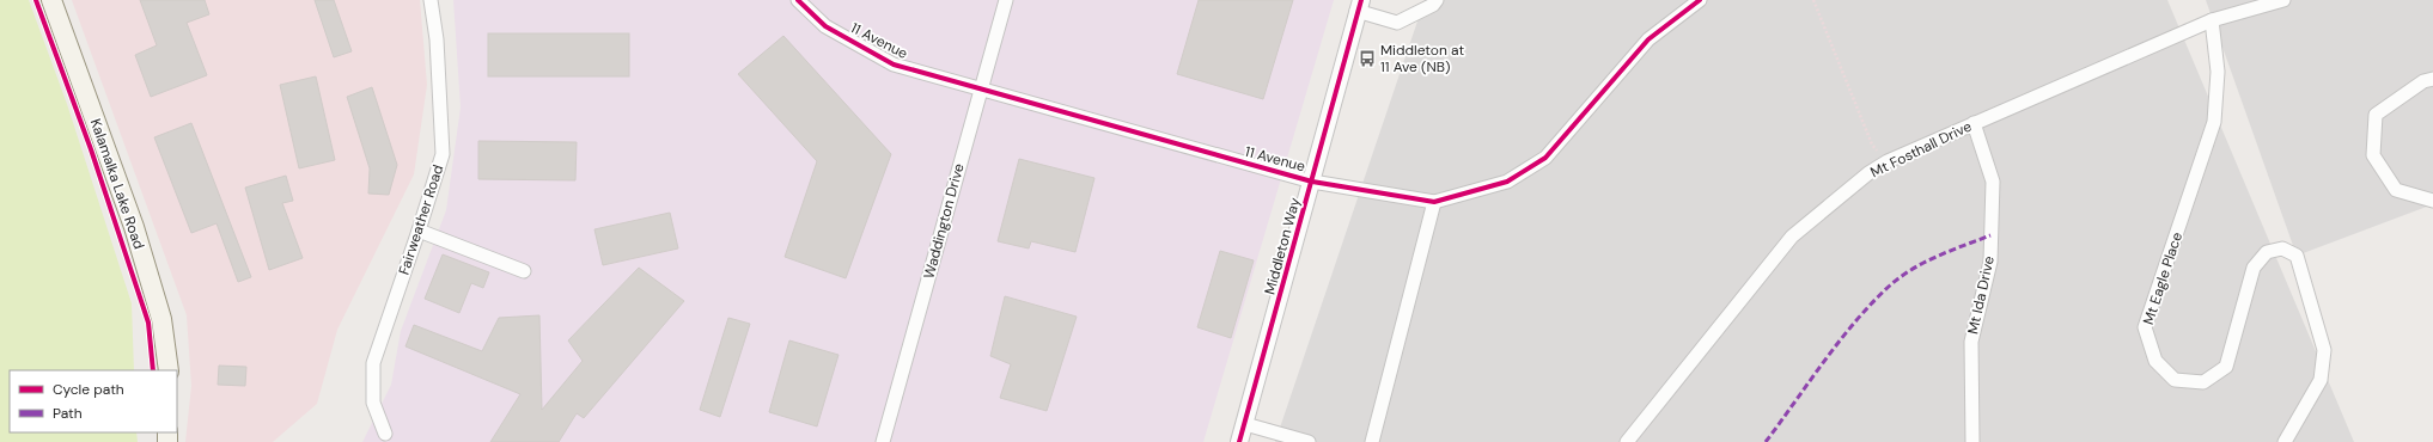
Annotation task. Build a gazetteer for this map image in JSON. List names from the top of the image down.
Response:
{
  "streets": {
    "main road": ["Kalamalka Lake Road"],
    "street": [
      "11 Avenue",
      "Mt Fosthall Drive",
      "Fairweather Road",
      "Waddington Drive",
      "Middleton Way",
      "Mt Eagle Place",
      "Mt Ida Drive"
    ]
  },
  "crossings": [
    ["11 Avenue", "Waddington Drive"],
    ["11 Avenue", "Middleton Way"],
    ["Mt Fosthall Drive", "Mt Eagle Place"],
    ["Mt Fosthall Drive", "Mt Ida Drive"]
  ],
  "places": {
    "bus stop": ["Middleton at 11 Ave (NB)"]
  },
  "legend": ["Cycle path", "Path"]
}
